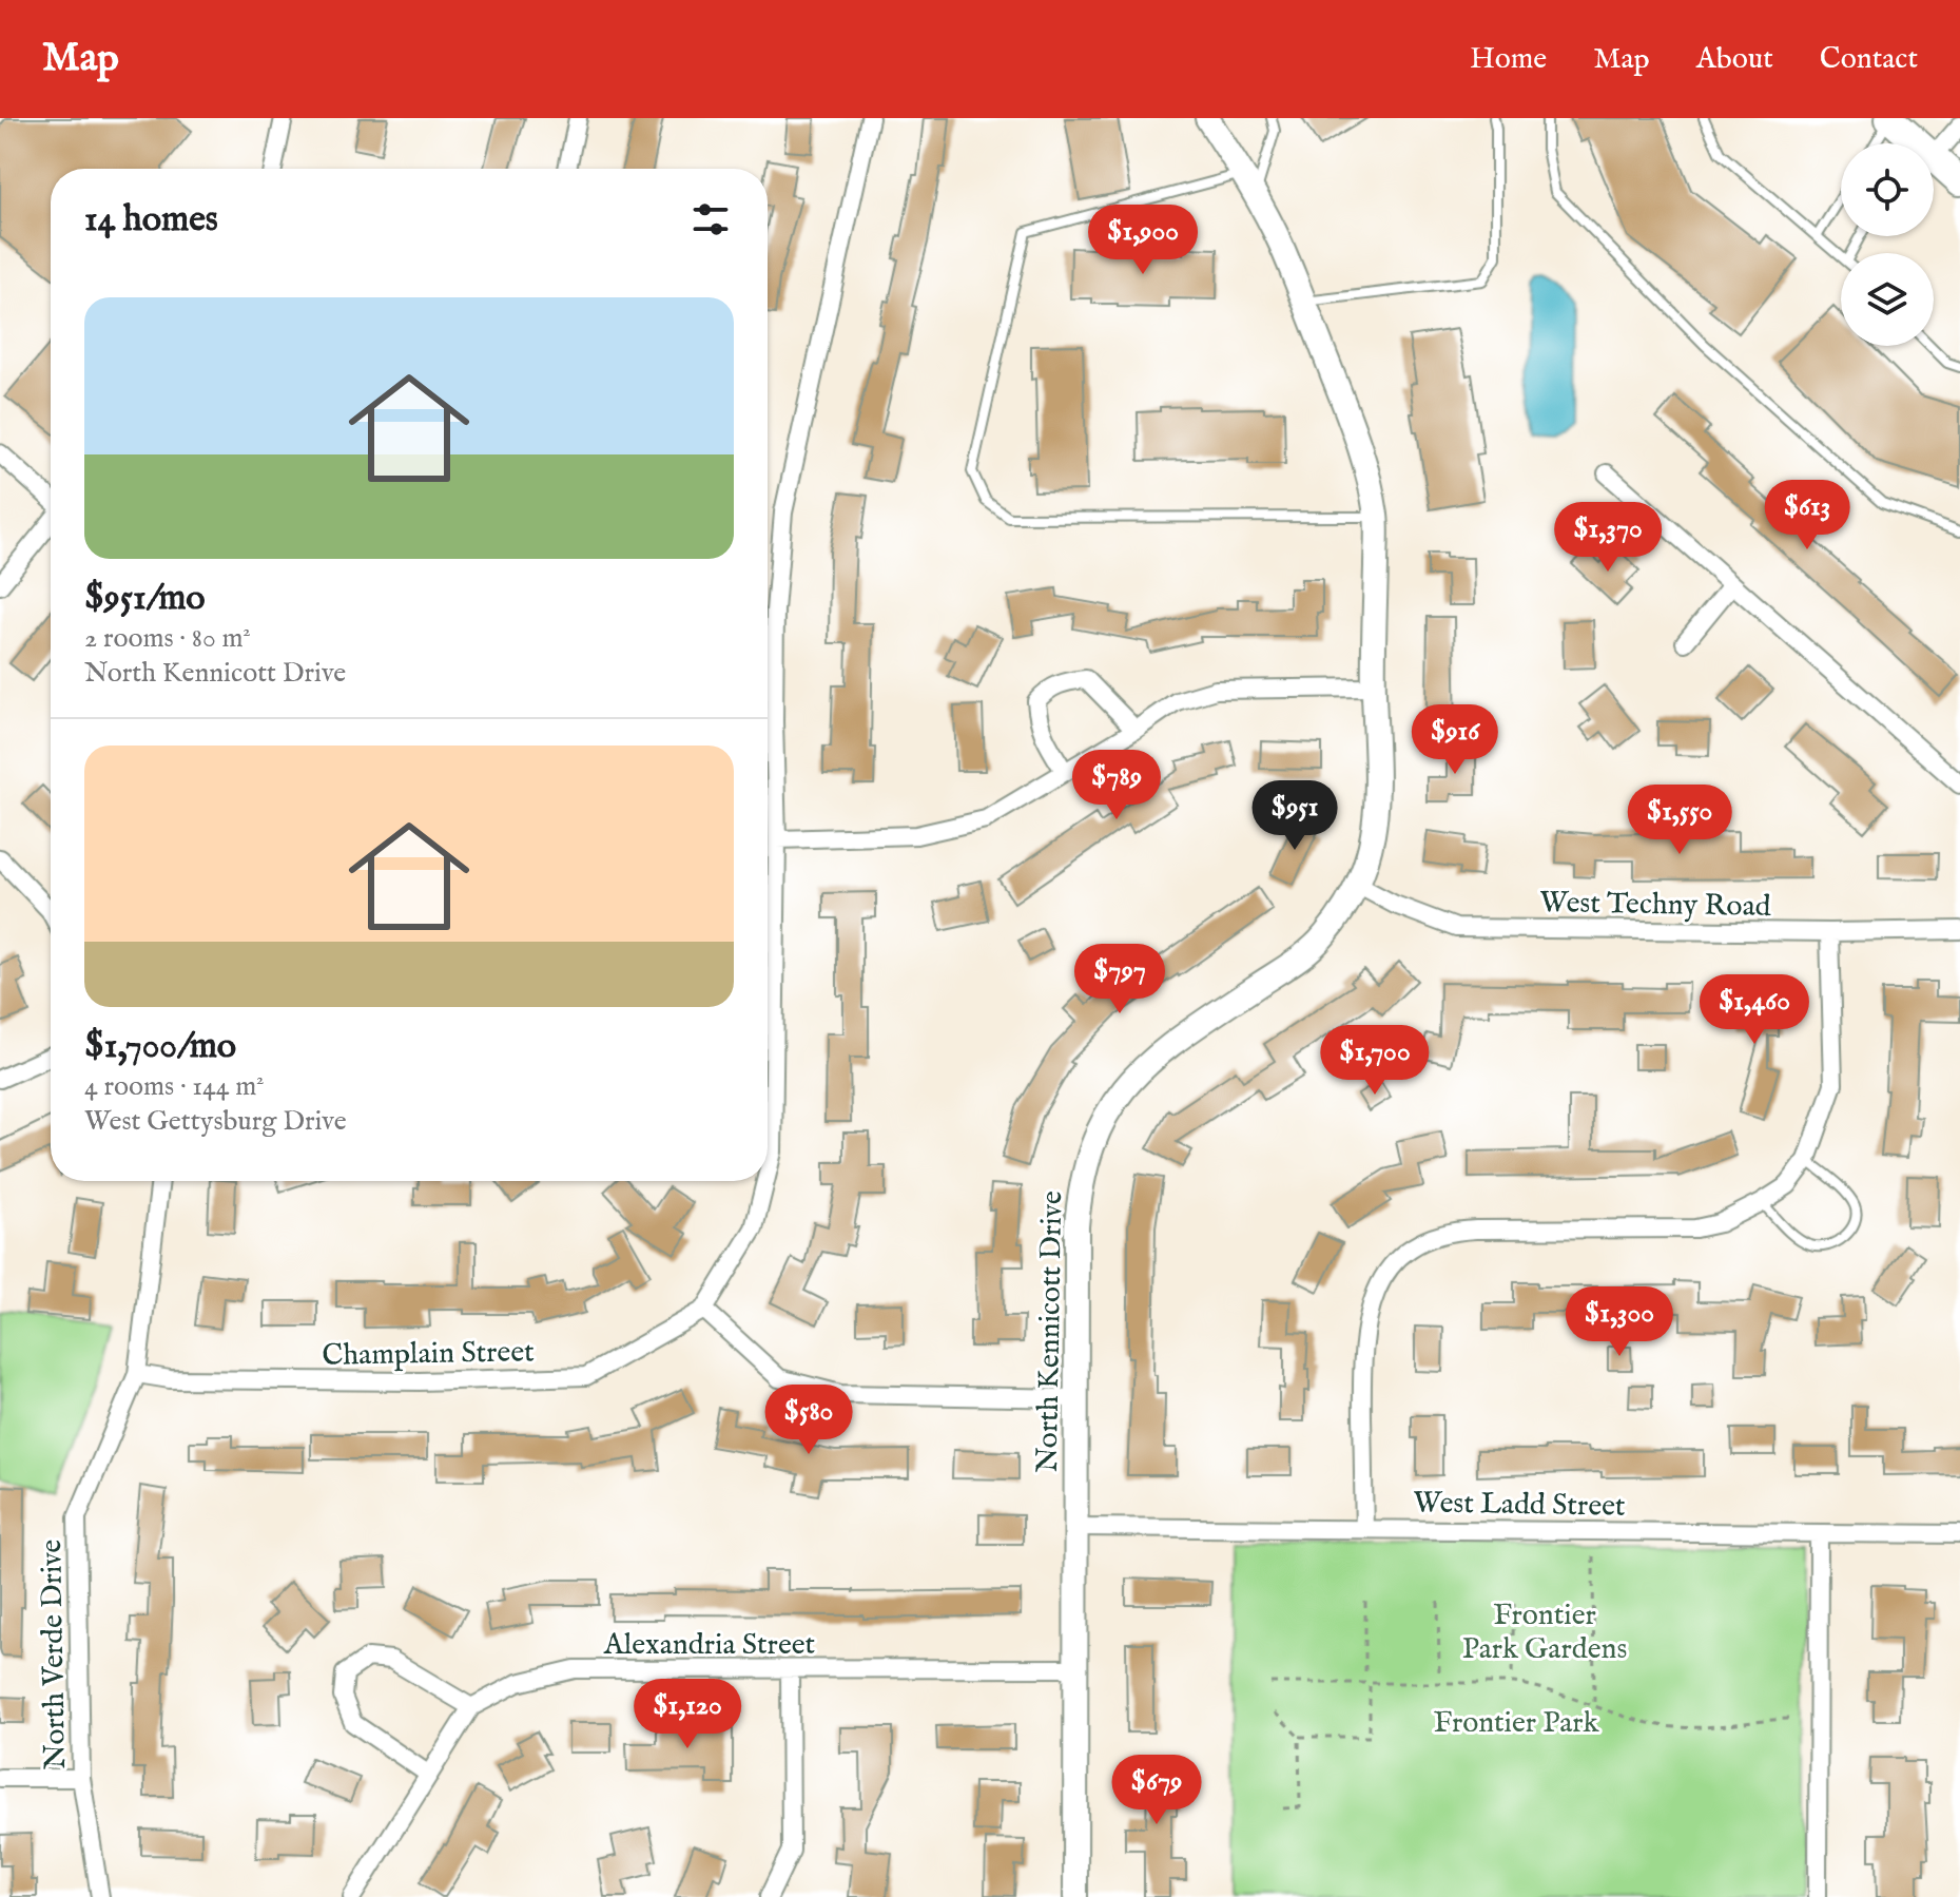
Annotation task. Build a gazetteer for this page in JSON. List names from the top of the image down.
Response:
{
  "streets": {
    "street": [
      "West Techny Road",
      "North Kennicott Drive",
      "Champlain Street",
      "West Ladd Street",
      "Alexandria Street",
      "North Verde Drive"
    ]
  },
  "crossings": [
    ["West Techny Road", "North Kennicott Drive"],
    ["North Kennicott Drive", "West Ladd Street"],
    ["North Kennicott Drive", "Alexandria Street"],
    ["Champlain Street", "North Verde Drive"]
  ],
  "parks": ["Frontier Park Gardens", "Frontier Park"],
  "page": {
    "header": "Map",
    "nav": [
      "Home",
      "Map",
      "About",
      "Contact"
    ],
    "heading": "14 homes",
    "price": [
      "$1,900",
      "$613",
      "$1,370",
      "$916",
      "$789",
      "$951",
      "$1,550",
      "$797",
      "$1,460",
      "$1,700",
      "$1,300",
      "$580",
      "$1,120",
      "$679"
    ],
    "list": [
      {
        "name": "$951/mo",
        "note": "2 rooms · 80 m² · North Kennicott Drive"
      },
      {
        "name": "$1,700/mo",
        "note": "4 rooms · 144 m² · West Gettysburg Drive"
      }
    ]
  }
}
